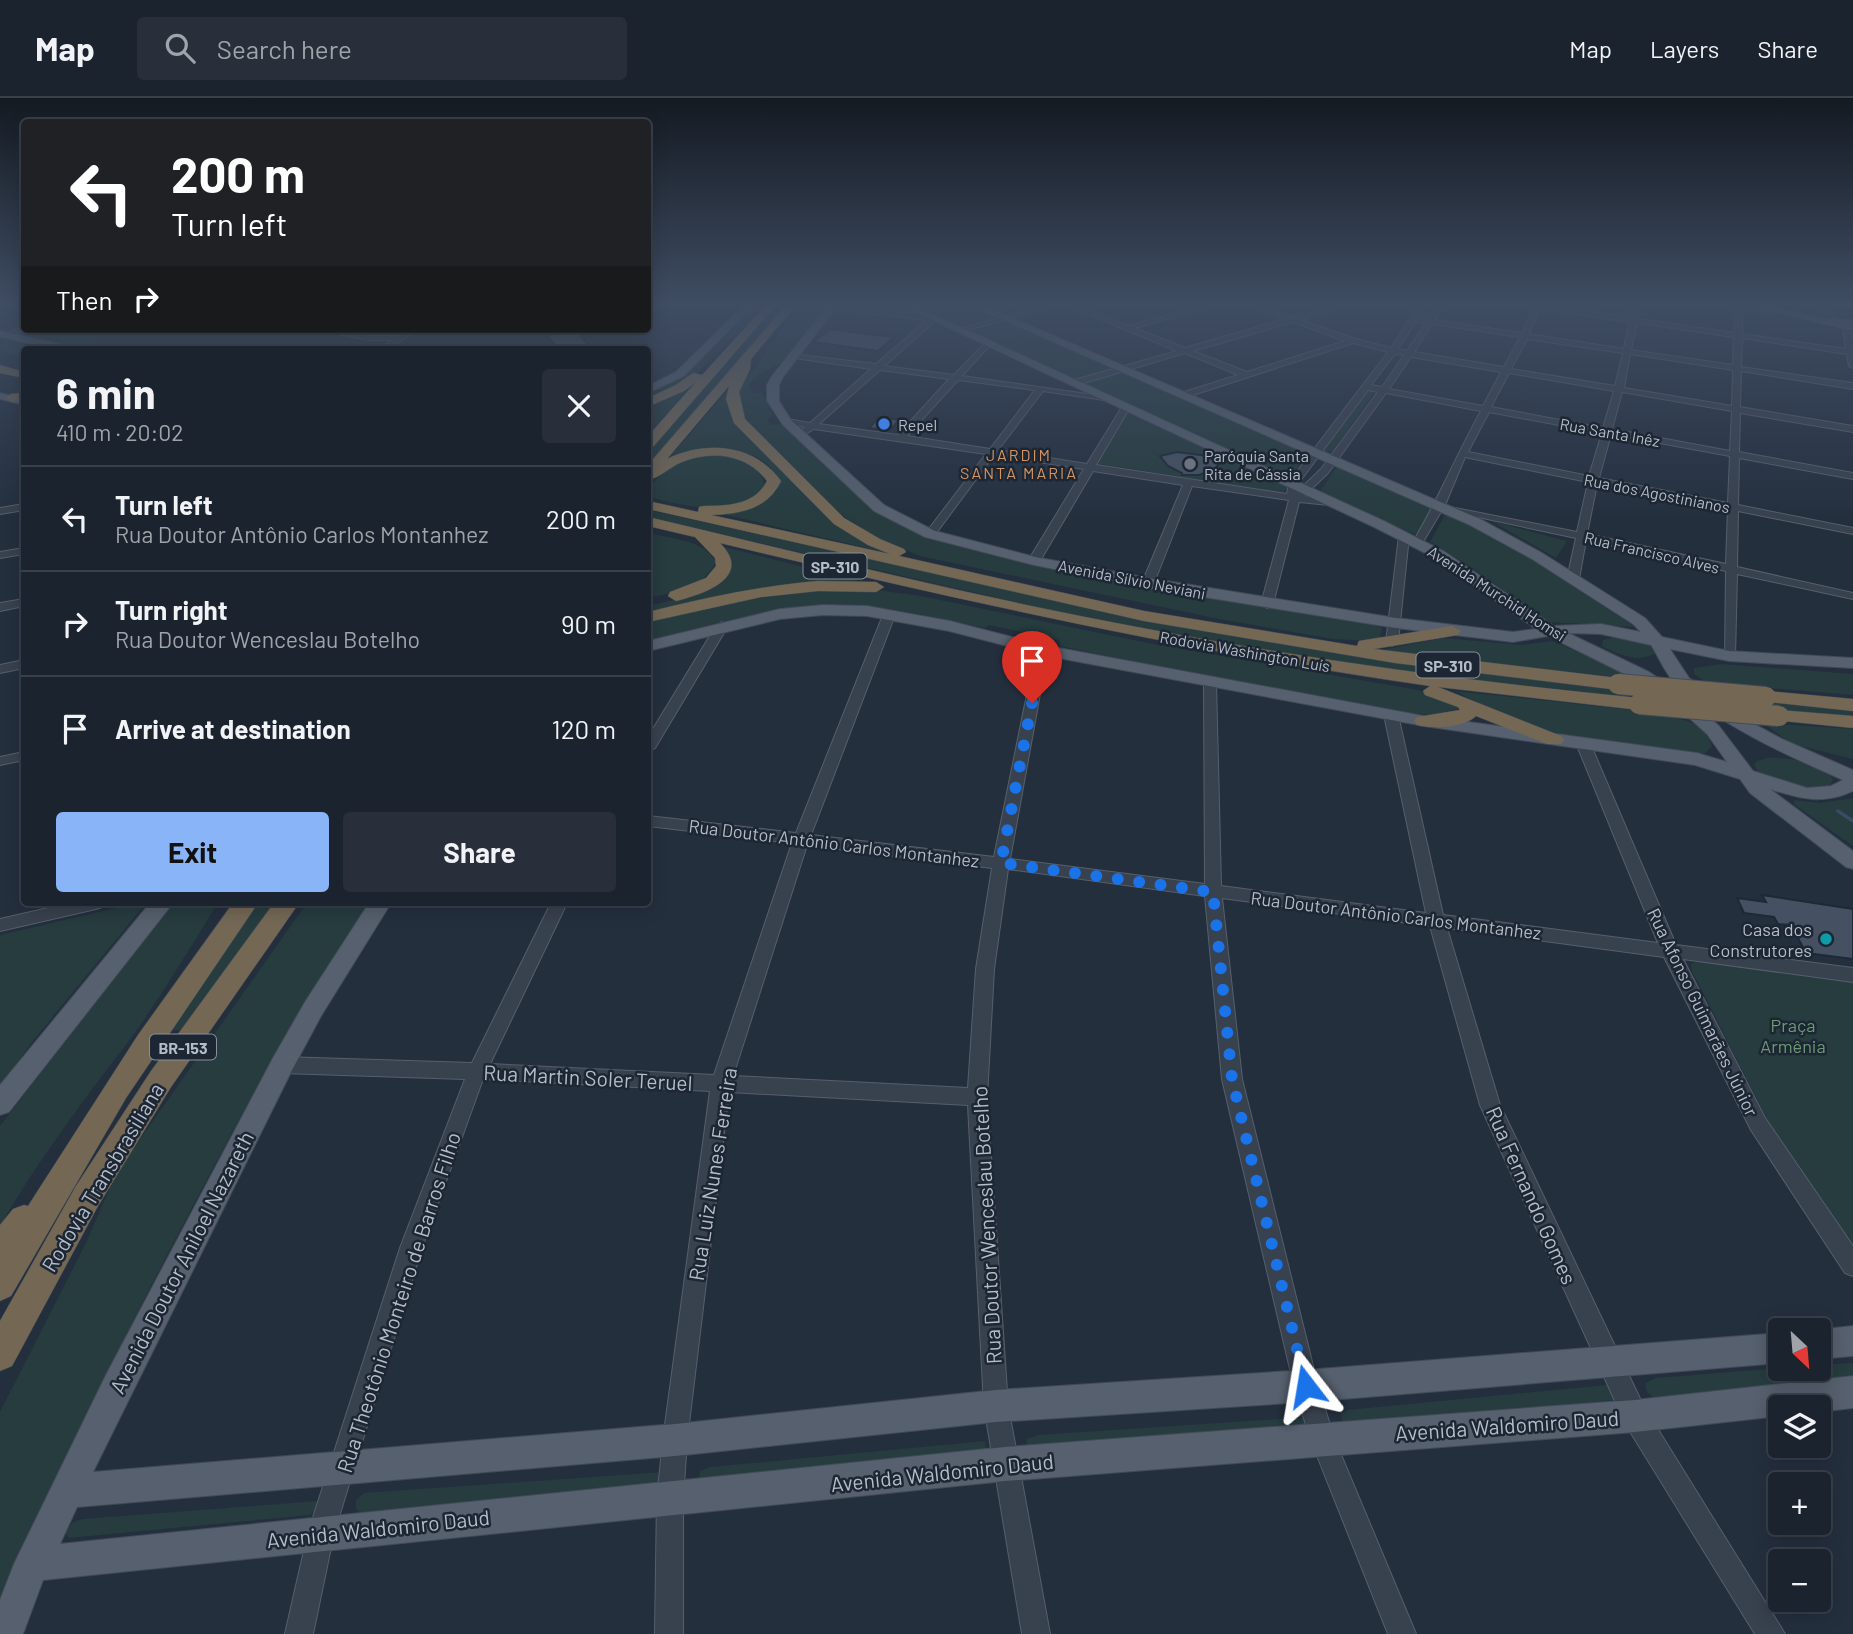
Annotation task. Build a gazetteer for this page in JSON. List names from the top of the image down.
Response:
{
  "streets": {
    "highway": [
      "SP-310",
      "Rodovia Washington Luís",
      "BR-153",
      "Rodovia Transbrasiliana"
    ],
    "main road": [
      "Avenida Sílvio Neviani",
      "Avenida Murchid Homsi",
      "Avenida Doutor Aniloel Nazareth",
      "Avenida Waldomiro Daud"
    ],
    "street": [
      "Rua Santa Inêz",
      "Rua dos Agostinianos",
      "Rua Francisco Alves",
      "Rua Doutor Antônio Carlos Montanhez",
      "Rua Afonso Guimarães Júnior",
      "Rua Martin Soler Teruel",
      "Rua Luiz Nunes Ferreira",
      "Rua Fernando Gomes",
      "Rua Doutor Wenceslau Botelho",
      "Rua Theotônio Monteiro de Barros Filho"
    ]
  },
  "crossings": [
    ["Avenida Sílvio Neviani", "Avenida Murchid Homsi"],
    ["Rua Doutor Antônio Carlos Montanhez", "Rua Afonso Guimarães Júnior"],
    ["Rua Doutor Antônio Carlos Montanhez", "Rua Luiz Nunes Ferreira"],
    ["Rua Doutor Antônio Carlos Montanhez", "Rua Fernando Gomes"],
    ["Rua Doutor Antônio Carlos Montanhez", "Rua Doutor Wenceslau Botelho"],
    ["Rua Martin Soler Teruel", "Rua Luiz Nunes Ferreira"],
    ["Rua Martin Soler Teruel", "Rua Doutor Wenceslau Botelho"],
    ["Rua Martin Soler Teruel", "Avenida Doutor Aniloel Nazareth"],
    ["Rua Martin Soler Teruel", "Rua Theotônio Monteiro de Barros Filho"],
    ["Rua Luiz Nunes Ferreira", "Avenida Waldomiro Daud"],
    ["Rua Fernando Gomes", "Avenida Waldomiro Daud"],
    ["Rua Doutor Wenceslau Botelho", "Avenida Waldomiro Daud"],
    ["Avenida Doutor Aniloel Nazareth", "Avenida Waldomiro Daud"],
    ["Rua Theotônio Monteiro de Barros Filho", "Avenida Waldomiro Daud"]
  ],
  "districts": ["JARDIM SANTA MARIA"],
  "parks": ["Praça Armênia"],
  "places": ["Repel", "Paróquia Santa Rita de Cássia", "Casa dos Construtores"],
  "north": "bottom right",
  "page": {
    "header": "Map",
    "search": "Search here",
    "nav": ["Map", "Layers", "Share"],
    "turn": ["200 m", "Turn left"],
    "then": "Then",
    "heading": ["6 min", "410 m · 20:02"],
    "list": [
      {
        "name": "Turn left",
        "note": "Rua Doutor Antônio Carlos Montanhez",
        "value": "200 m"
      },
      {
        "name": "Turn right",
        "note": "Rua Doutor Wenceslau Botelho",
        "value": "90 m"
      },
      {
        "name": "Arrive at destination",
        "value": "120 m"
      }
    ],
    "buttons": ["Exit", "Share"],
    "map_buttons": ["+", "−"]
  }
}
